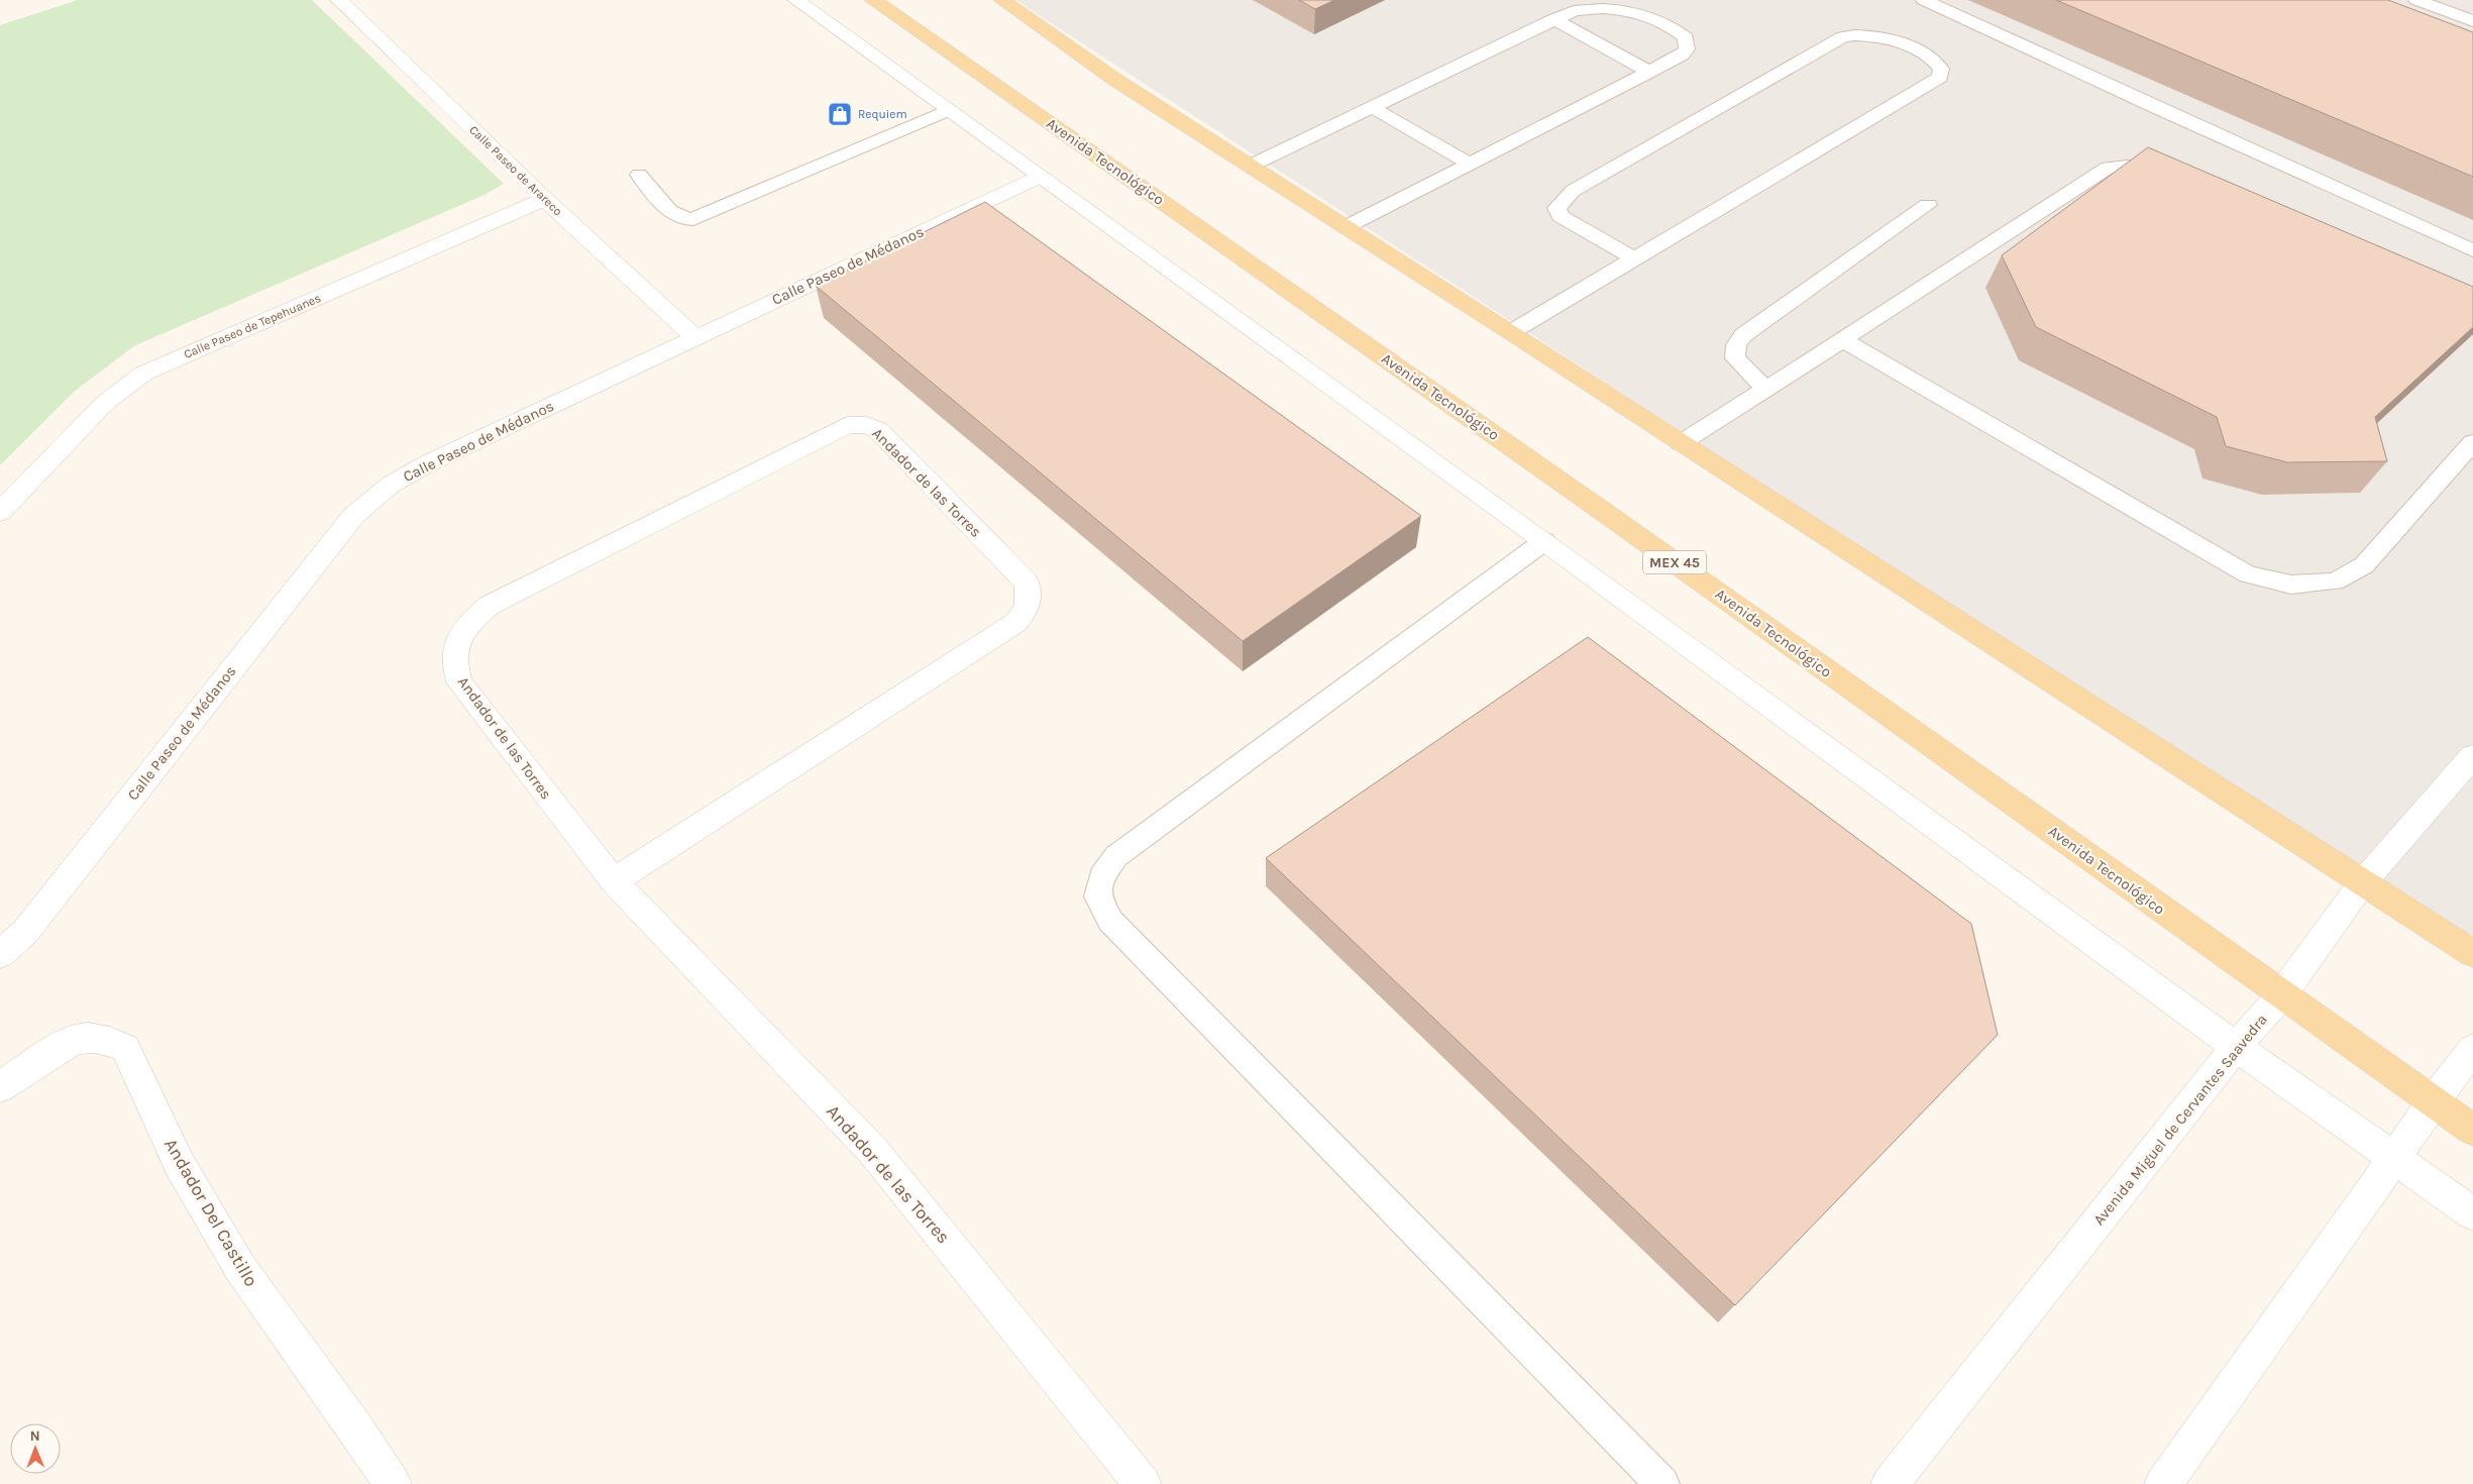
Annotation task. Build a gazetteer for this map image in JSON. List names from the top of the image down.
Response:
{
  "streets": {
    "main road": ["Avenida Tecnológico", "MEX 45"],
    "street": [
      "Calle Paseo de Arareco",
      "Calle Paseo de Médanos",
      "Calle Paseo de Tepehuanes",
      "Andador de las Torres",
      "Avenida Miguel de Cervantes Saavedra",
      "Andador Del Castillo"
    ]
  },
  "crossings": [
    ["Avenida Tecnológico", "Avenida Miguel de Cervantes Saavedra"],
    ["Calle Paseo de Arareco", "Calle Paseo de Médanos"],
    ["Calle Paseo de Arareco", "Calle Paseo de Tepehuanes"]
  ],
  "places": {
    "shop": ["Requiem"]
  },
  "north": "top"
}
